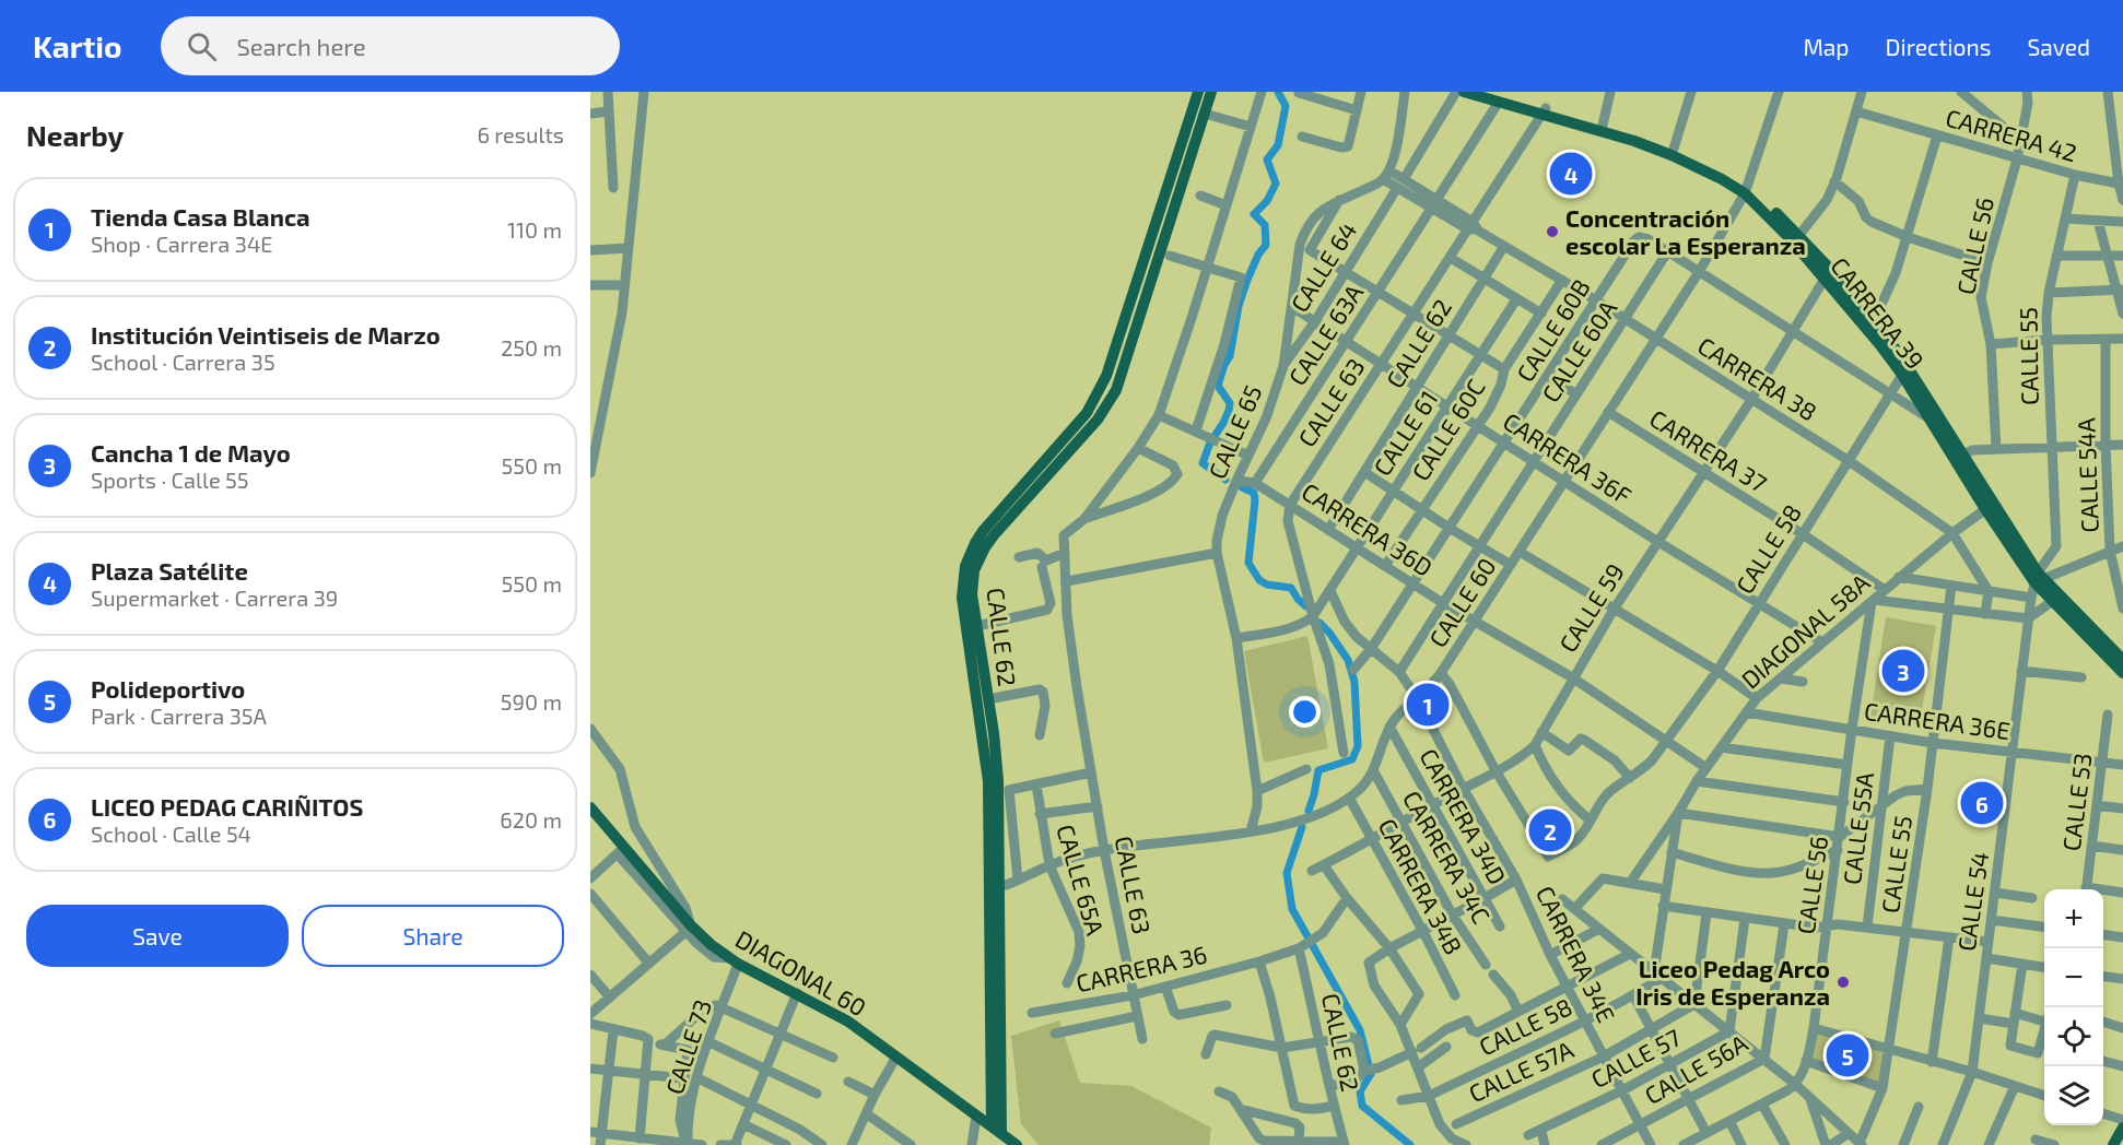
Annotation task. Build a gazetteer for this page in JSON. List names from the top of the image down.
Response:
{
  "streets": {
    "main road": ["CARRERA 39", "CALLE 62", "DIAGONAL 60"],
    "street": [
      "CARRERA 42",
      "CALLE 56",
      "CALLE 64",
      "CALLE 60B",
      "CALLE 63A",
      "CALLE 60A",
      "CALLE 55",
      "CARRERA 38",
      "CALLE 63",
      "CALLE 60C",
      "CALLE 65",
      "CALLE 61",
      "CARRERA 37",
      "CARRERA 36F",
      "CALLE 54A",
      "CARRERA 36D",
      "CALLE 58",
      "CALLE 60",
      "CALLE 59",
      "DIAGONAL 58A",
      "CARRERA 36E",
      "CALLE 53",
      "CARRERA 34D",
      "CALLE 55A",
      "CARRERA 34C",
      "CALLE 65A",
      "CARRERA 34B",
      "CALLE 54",
      "CARRERA 34E",
      "CARRERA 36",
      "CALLE 73",
      "CALLE 57",
      "CALLE 56A",
      "CALLE 57A"
    ]
  },
  "crossings": [
    ["CARRERA 42", "CALLE 56"],
    ["CARRERA 42", "CALLE 55"],
    ["CALLE 56", "DIAGONAL 58A"],
    ["CALLE 56", "CARRERA 36E"],
    ["CALLE 64", "CARRERA 38"],
    ["CALLE 64", "CALLE 65"],
    ["CALLE 64", "CARRERA 36F"],
    ["CARRERA 39", "CALLE 63A"],
    ["CARRERA 39", "CALLE 55"],
    ["CARRERA 39", "CALLE 63"],
    ["CARRERA 39", "CALLE 58"],
    ["CARRERA 39", "CALLE 60"],
    ["CARRERA 39", "CALLE 59"],
    ["CARRERA 39", "DIAGONAL 58A"],
    ["CARRERA 39", "CALLE 54"],
    ["CALLE 60B", "CALLE 60A"],
    ["CALLE 60B", "CARRERA 38"],
    ["CALLE 60B", "CARRERA 36F"],
    ["CALLE 60B", "CARRERA 36D"],
    ["CALLE 60B", "CARRERA 34E"],
    ["CALLE 63A", "CARRERA 38"],
    ["CALLE 63A", "CARRERA 36F"],
    ["CALLE 63A", "CARRERA 36D"],
    ["CALLE 62", "CARRERA 38"],
    ["CALLE 62", "CARRERA 36F"],
    ["CALLE 62", "CARRERA 36D"],
    ["CALLE 62", "CALLE 60"],
    ["CALLE 62", "CARRERA 36"],
    ["CALLE 62", "DIAGONAL 60"],
    ["CALLE 60A", "CARRERA 38"],
    ["CALLE 60A", "CARRERA 36F"],
    ["CALLE 60A", "CARRERA 36D"],
    ["CALLE 60A", "CARRERA 34E"],
    ["CALLE 55", "CARRERA 36E"],
    ["CALLE 55", "CALLE 54"],
    ["CARRERA 38", "CALLE 63"],
    ["CARRERA 38", "CALLE 60C"],
    ["CARRERA 38", "CALLE 65"],
    ["CARRERA 38", "CALLE 58"],
    ["CARRERA 38", "CALLE 60"],
    ["CARRERA 38", "CALLE 59"],
    ["CARRERA 38", "DIAGONAL 58A"],
    ["CALLE 63", "CARRERA 36F"],
    ["CALLE 63", "CARRERA 36D"],
    ["CALLE 63", "CALLE 60"],
    ["CALLE 63", "CARRERA 36"],
    ["CALLE 60C", "CARRERA 36F"],
    ["CALLE 60C", "CARRERA 36D"],
    ["CALLE 65", "CARRERA 36F"],
    ["CALLE 65", "CARRERA 36D"],
    ["CALLE 65", "CALLE 60"],
    ["CALLE 61", "CARRERA 36F"],
    ["CALLE 61", "CARRERA 36D"],
    ["CALLE 61", "CARRERA 34E"],
    ["CARRERA 37", "CALLE 58"],
    ["CARRERA 37", "CALLE 60"],
    ["CARRERA 37", "CALLE 59"],
    ["CARRERA 37", "DIAGONAL 58A"],
    ["CARRERA 36F", "CALLE 58"],
    ["CARRERA 36F", "CALLE 60"],
    ["CARRERA 36F", "CALLE 59"],
    ["CARRERA 36F", "DIAGONAL 58A"],
    ["CARRERA 36D", "CALLE 58"],
    ["CARRERA 36D", "CALLE 60"],
    ["CARRERA 36D", "CALLE 59"],
    ["CARRERA 36D", "DIAGONAL 58A"],
    ["CALLE 58", "CALLE 59"],
    ["CALLE 58", "CARRERA 34E"],
    ["CALLE 60", "CARRERA 34D"],
    ["CALLE 60", "CARRERA 34C"],
    ["CALLE 60", "CALLE 65A"],
    ["CALLE 60", "CARRERA 34B"],
    ["CALLE 60", "CARRERA 34E"],
    ["CALLE 59", "CARRERA 34D"],
    ["CALLE 59", "CARRERA 34C"],
    ["CALLE 59", "CARRERA 34B"],
    ["CALLE 59", "CARRERA 34E"],
    ["DIAGONAL 58A", "CARRERA 36E"],
    ["CARRERA 36E", "CALLE 53"],
    ["CARRERA 36E", "CALLE 55A"],
    ["CARRERA 36E", "CALLE 54"],
    ["CARRERA 34E", "CALLE 57"],
    ["CARRERA 34E", "CALLE 56A"],
    ["CARRERA 34E", "CALLE 57A"],
    ["DIAGONAL 60", "CALLE 73"]
  ],
  "places": ["Concentración escolar La Esperanza", "Liceo Pedag Arco Iris de Esperanza"],
  "page": {
    "header": "Kartio",
    "search": "Search here",
    "nav": ["Map", "Directions", "Saved"],
    "heading": ["Nearby", "6 results"],
    "pins": [
      "4",
      "3",
      "1",
      "6",
      "2",
      "5"
    ],
    "list": [
      {
        "mark": "1",
        "name": "Tienda Casa Blanca",
        "note": "Shop · Carrera 34E",
        "value": "110 m"
      },
      {
        "mark": "2",
        "name": "Institución Veintiseis de Marzo",
        "note": "School · Carrera 35",
        "value": "250 m"
      },
      {
        "mark": "3",
        "name": "Cancha 1 de Mayo",
        "note": "Sports · Calle 55",
        "value": "550 m"
      },
      {
        "mark": "4",
        "name": "Plaza Satélite",
        "note": "Supermarket · Carrera 39",
        "value": "550 m"
      },
      {
        "mark": "5",
        "name": "Polideportivo",
        "note": "Park · Carrera 35A",
        "value": "590 m"
      },
      {
        "mark": "6",
        "name": "LICEO PEDAG CARIÑITOS",
        "note": "School · Calle 54",
        "value": "620 m"
      }
    ],
    "buttons": ["Save", "Share"],
    "map_buttons": ["+", "−"]
  }
}
